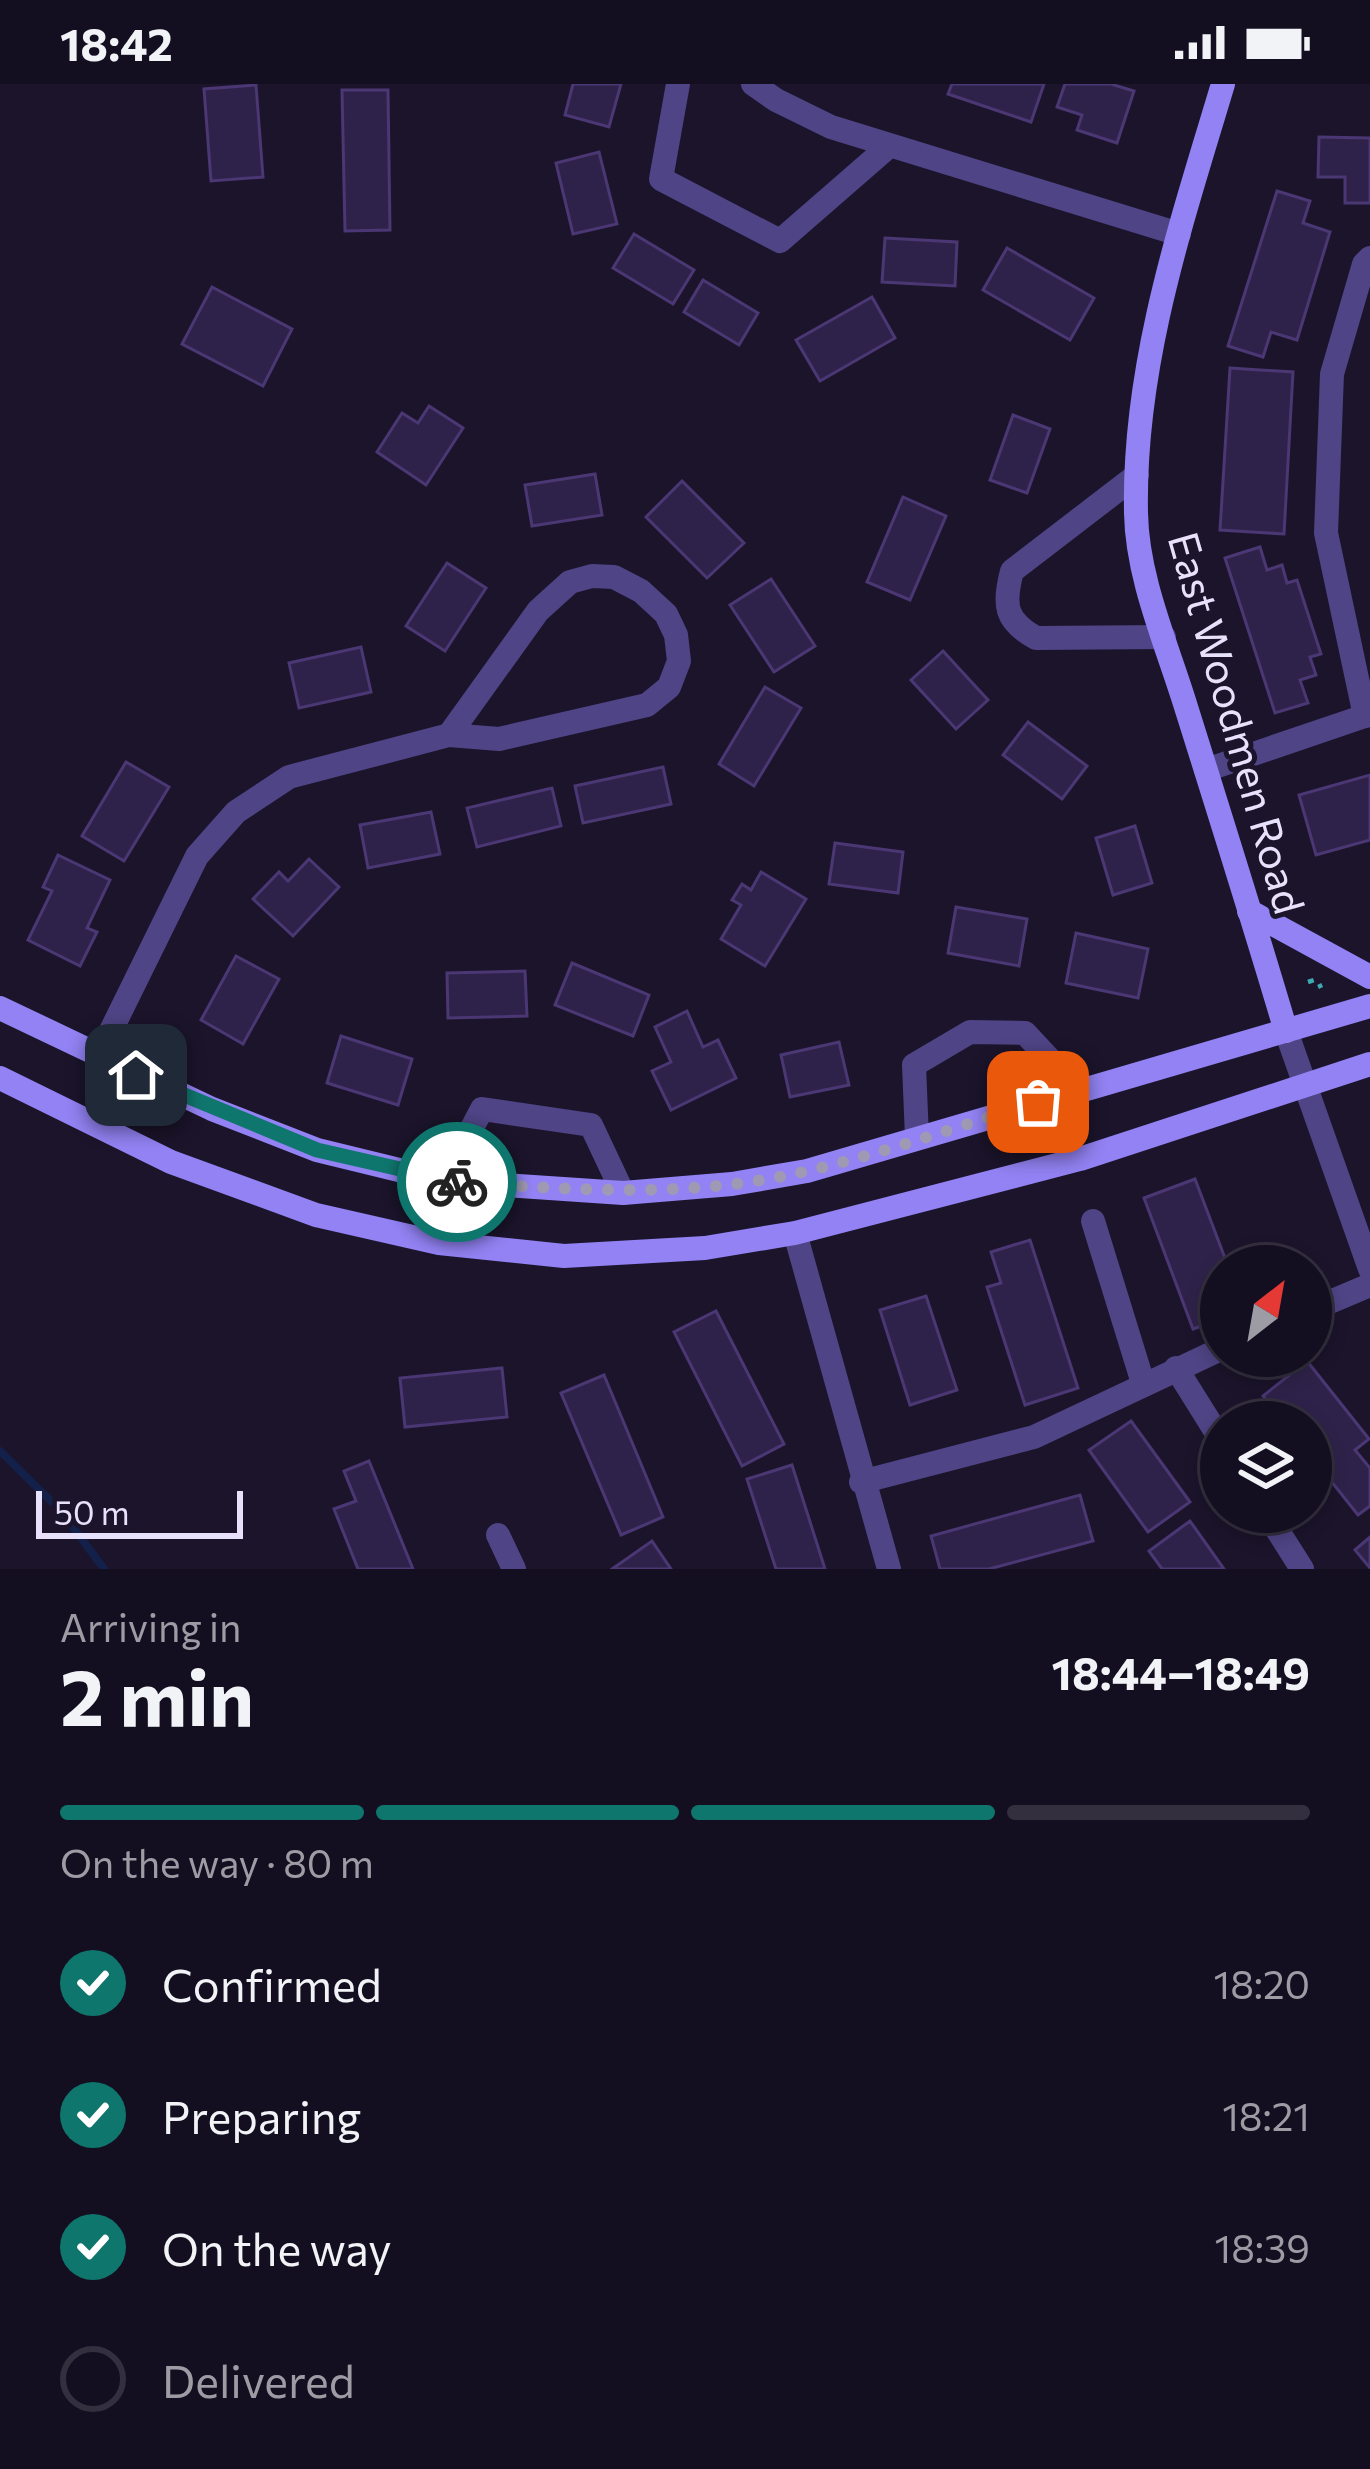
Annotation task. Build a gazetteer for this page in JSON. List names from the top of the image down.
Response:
{
  "streets": {
    "main road": ["East Woodmen Road"]
  },
  "scale_bar": "50 m",
  "north": "top right",
  "page": {
    "status": "18:42",
    "scale": "50 m",
    "heading": ["2 min", "Arriving in", "18:44–18:49"],
    "bar": "On the way · 80 m",
    "list": [
      ["Confirmed", "18:20"],
      ["Preparing", "18:21"],
      ["On the way", "18:39"],
      "Delivered"
    ]
  }
}
